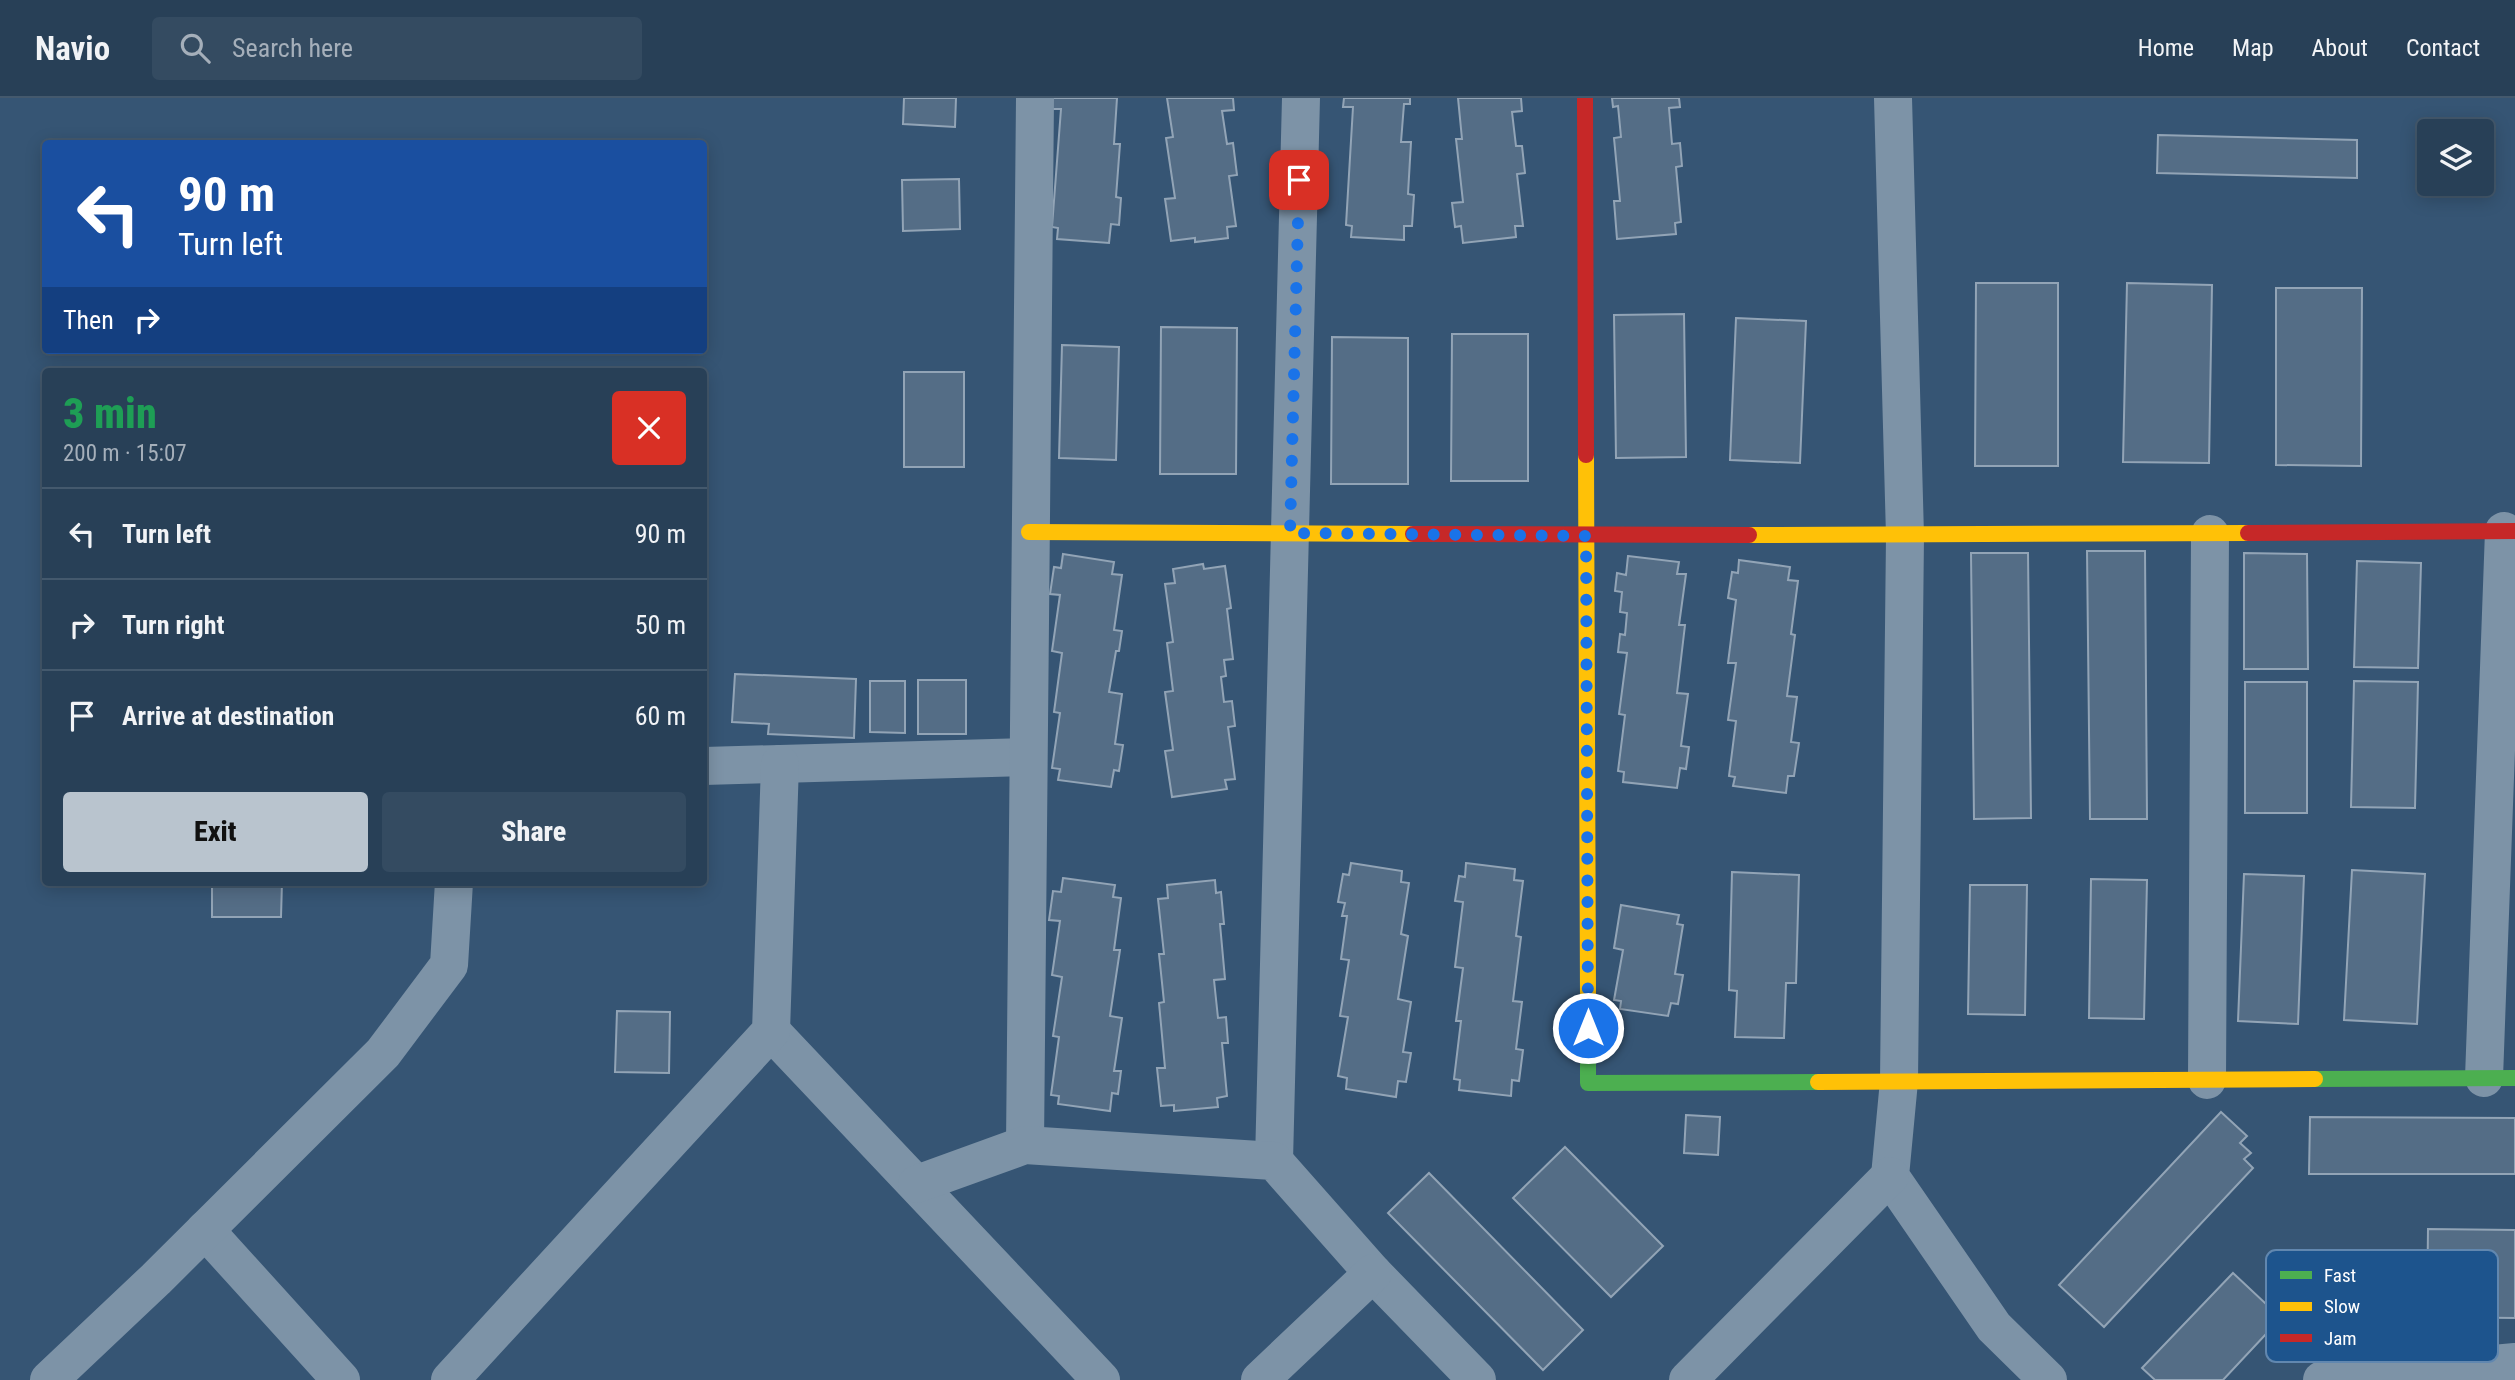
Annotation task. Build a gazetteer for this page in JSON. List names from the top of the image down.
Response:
{
  "legend": ["Fast", "Slow", "Jam"],
  "page": {
    "header": "Navio",
    "search": "Search here",
    "nav": [
      "Home",
      "Map",
      "About",
      "Contact"
    ],
    "turn": ["90 m", "Turn left"],
    "then": "Then",
    "heading": ["3 min", "200 m · 15:07"],
    "list": [
      {
        "name": "Turn left",
        "value": "90 m"
      },
      {
        "name": "Turn right",
        "value": "50 m"
      },
      {
        "name": "Arrive at destination",
        "value": "60 m"
      }
    ],
    "buttons": ["Exit", "Share"]
  }
}
